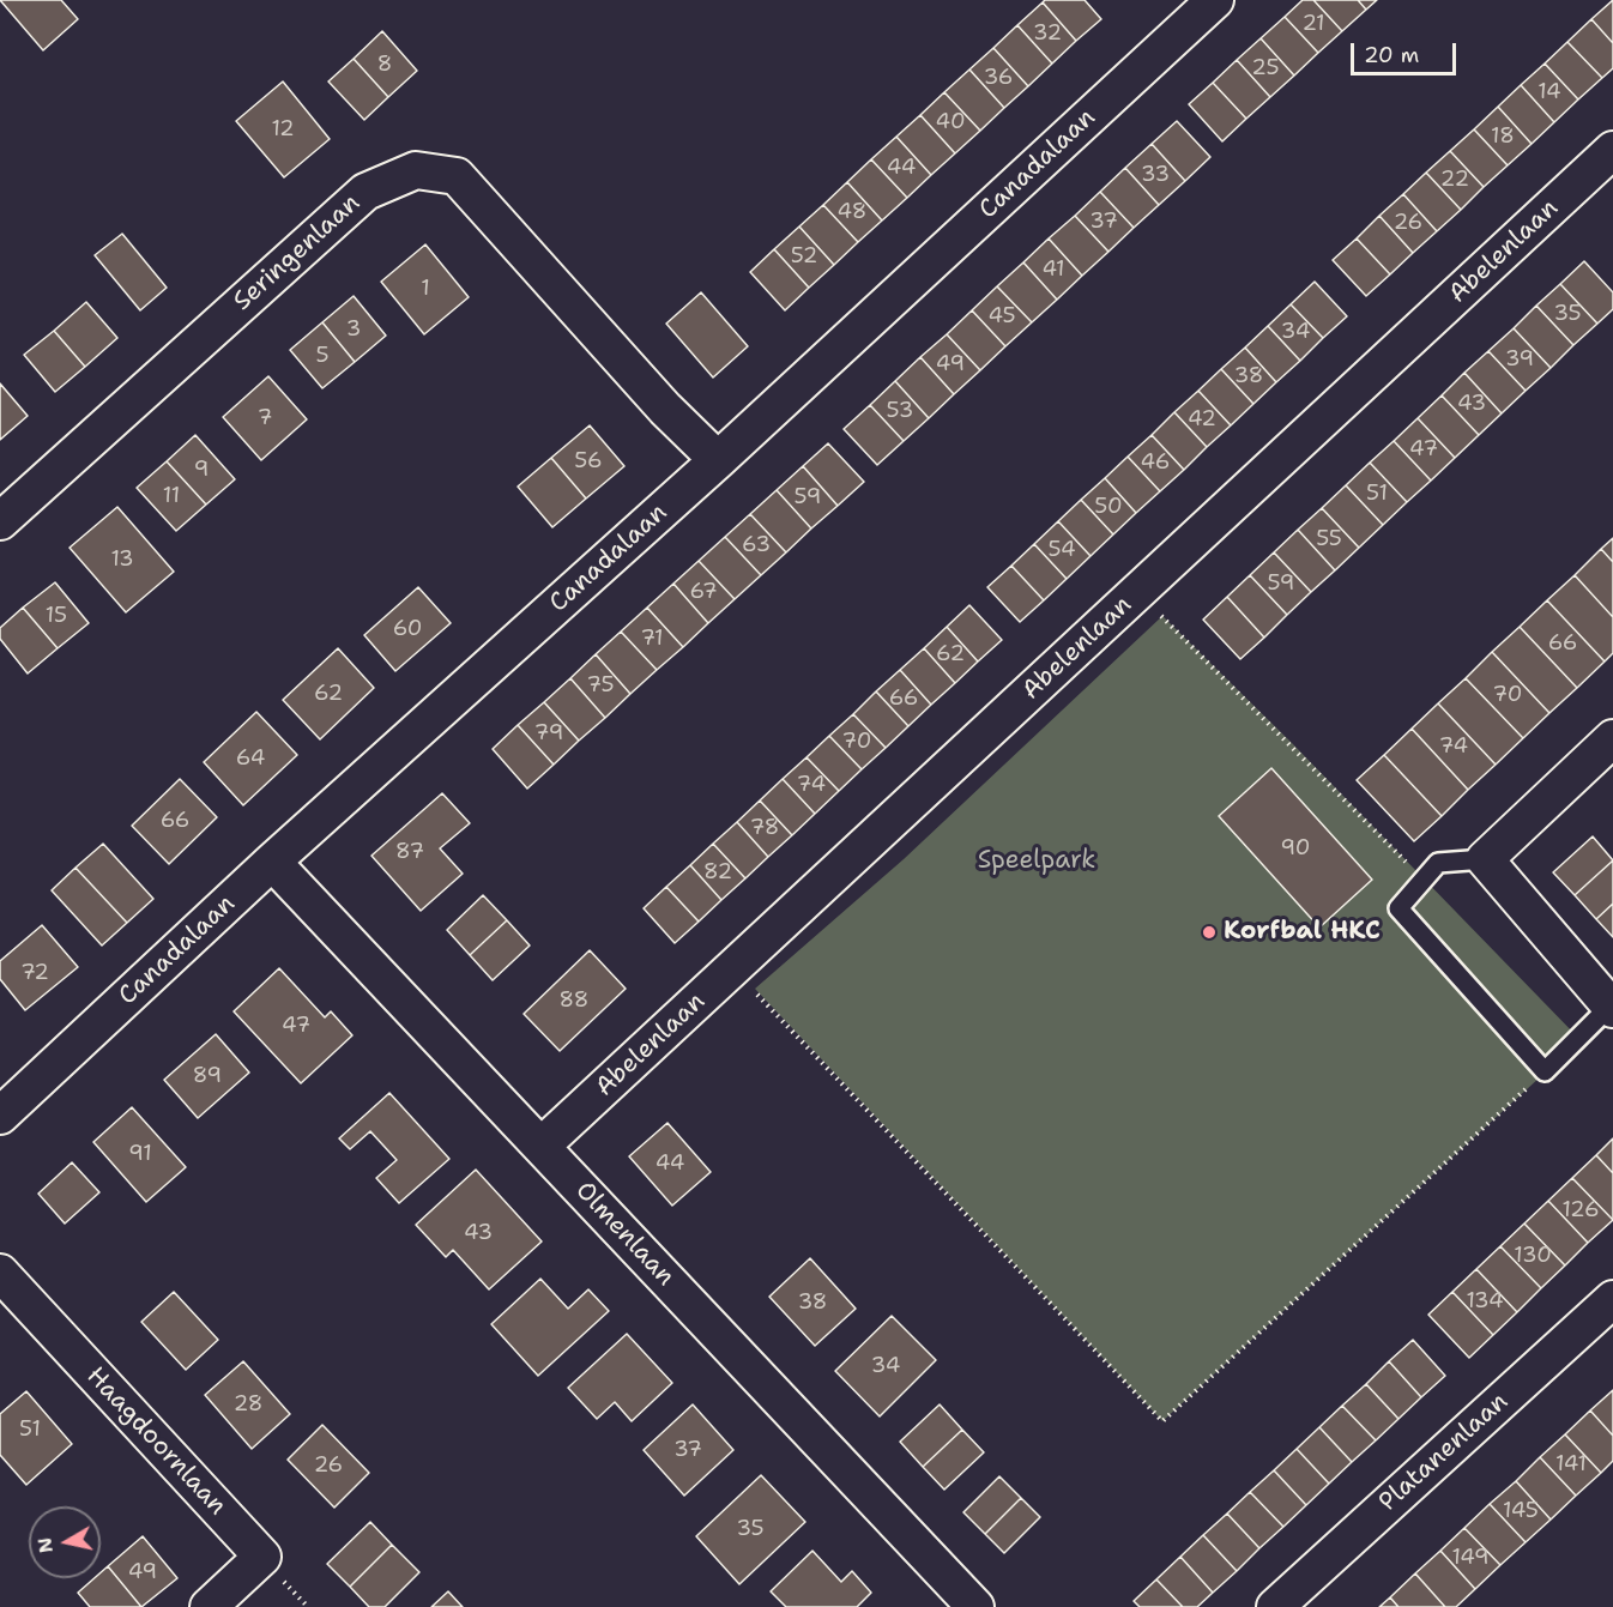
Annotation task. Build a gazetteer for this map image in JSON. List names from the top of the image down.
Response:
{
  "streets": {
    "street": [
      "Canadalaan",
      "Abelenlaan",
      "Seringenlaan",
      "Olmenlaan",
      "Haagdoornlaan",
      "Platanenlaan"
    ]
  },
  "crossings": [
    ["Canadalaan", "Seringenlaan"],
    ["Canadalaan", "Olmenlaan"],
    ["Abelenlaan", "Olmenlaan"]
  ],
  "parks": ["Speelpark"],
  "places": ["Korfbal HKC"],
  "house_numbers": [
    "21",
    "32",
    "8",
    "25",
    "36",
    "14",
    "40",
    "12",
    "18",
    "44",
    "33",
    "22",
    "48",
    "37",
    "26",
    "52",
    "41",
    "1",
    "35",
    "45",
    "3",
    "34",
    "5",
    "39",
    "49",
    "38",
    "43",
    "53",
    "7",
    "42",
    "47",
    "56",
    "46",
    "9",
    "51",
    "11",
    "59",
    "50",
    "55",
    "63",
    "54",
    "13",
    "59",
    "67",
    "15",
    "60",
    "71",
    "66",
    "62",
    "75",
    "62",
    "70",
    "66",
    "79",
    "70",
    "74",
    "64",
    "74",
    "66",
    "78",
    "90",
    "87",
    "82",
    "72",
    "88",
    "47",
    "89",
    "91",
    "44",
    "126",
    "43",
    "130",
    "134",
    "38",
    "34",
    "28",
    "51",
    "37",
    "141",
    "26",
    "145",
    "35",
    "149",
    "49"
  ],
  "scale_bar": "20 m",
  "north": "left"
}
